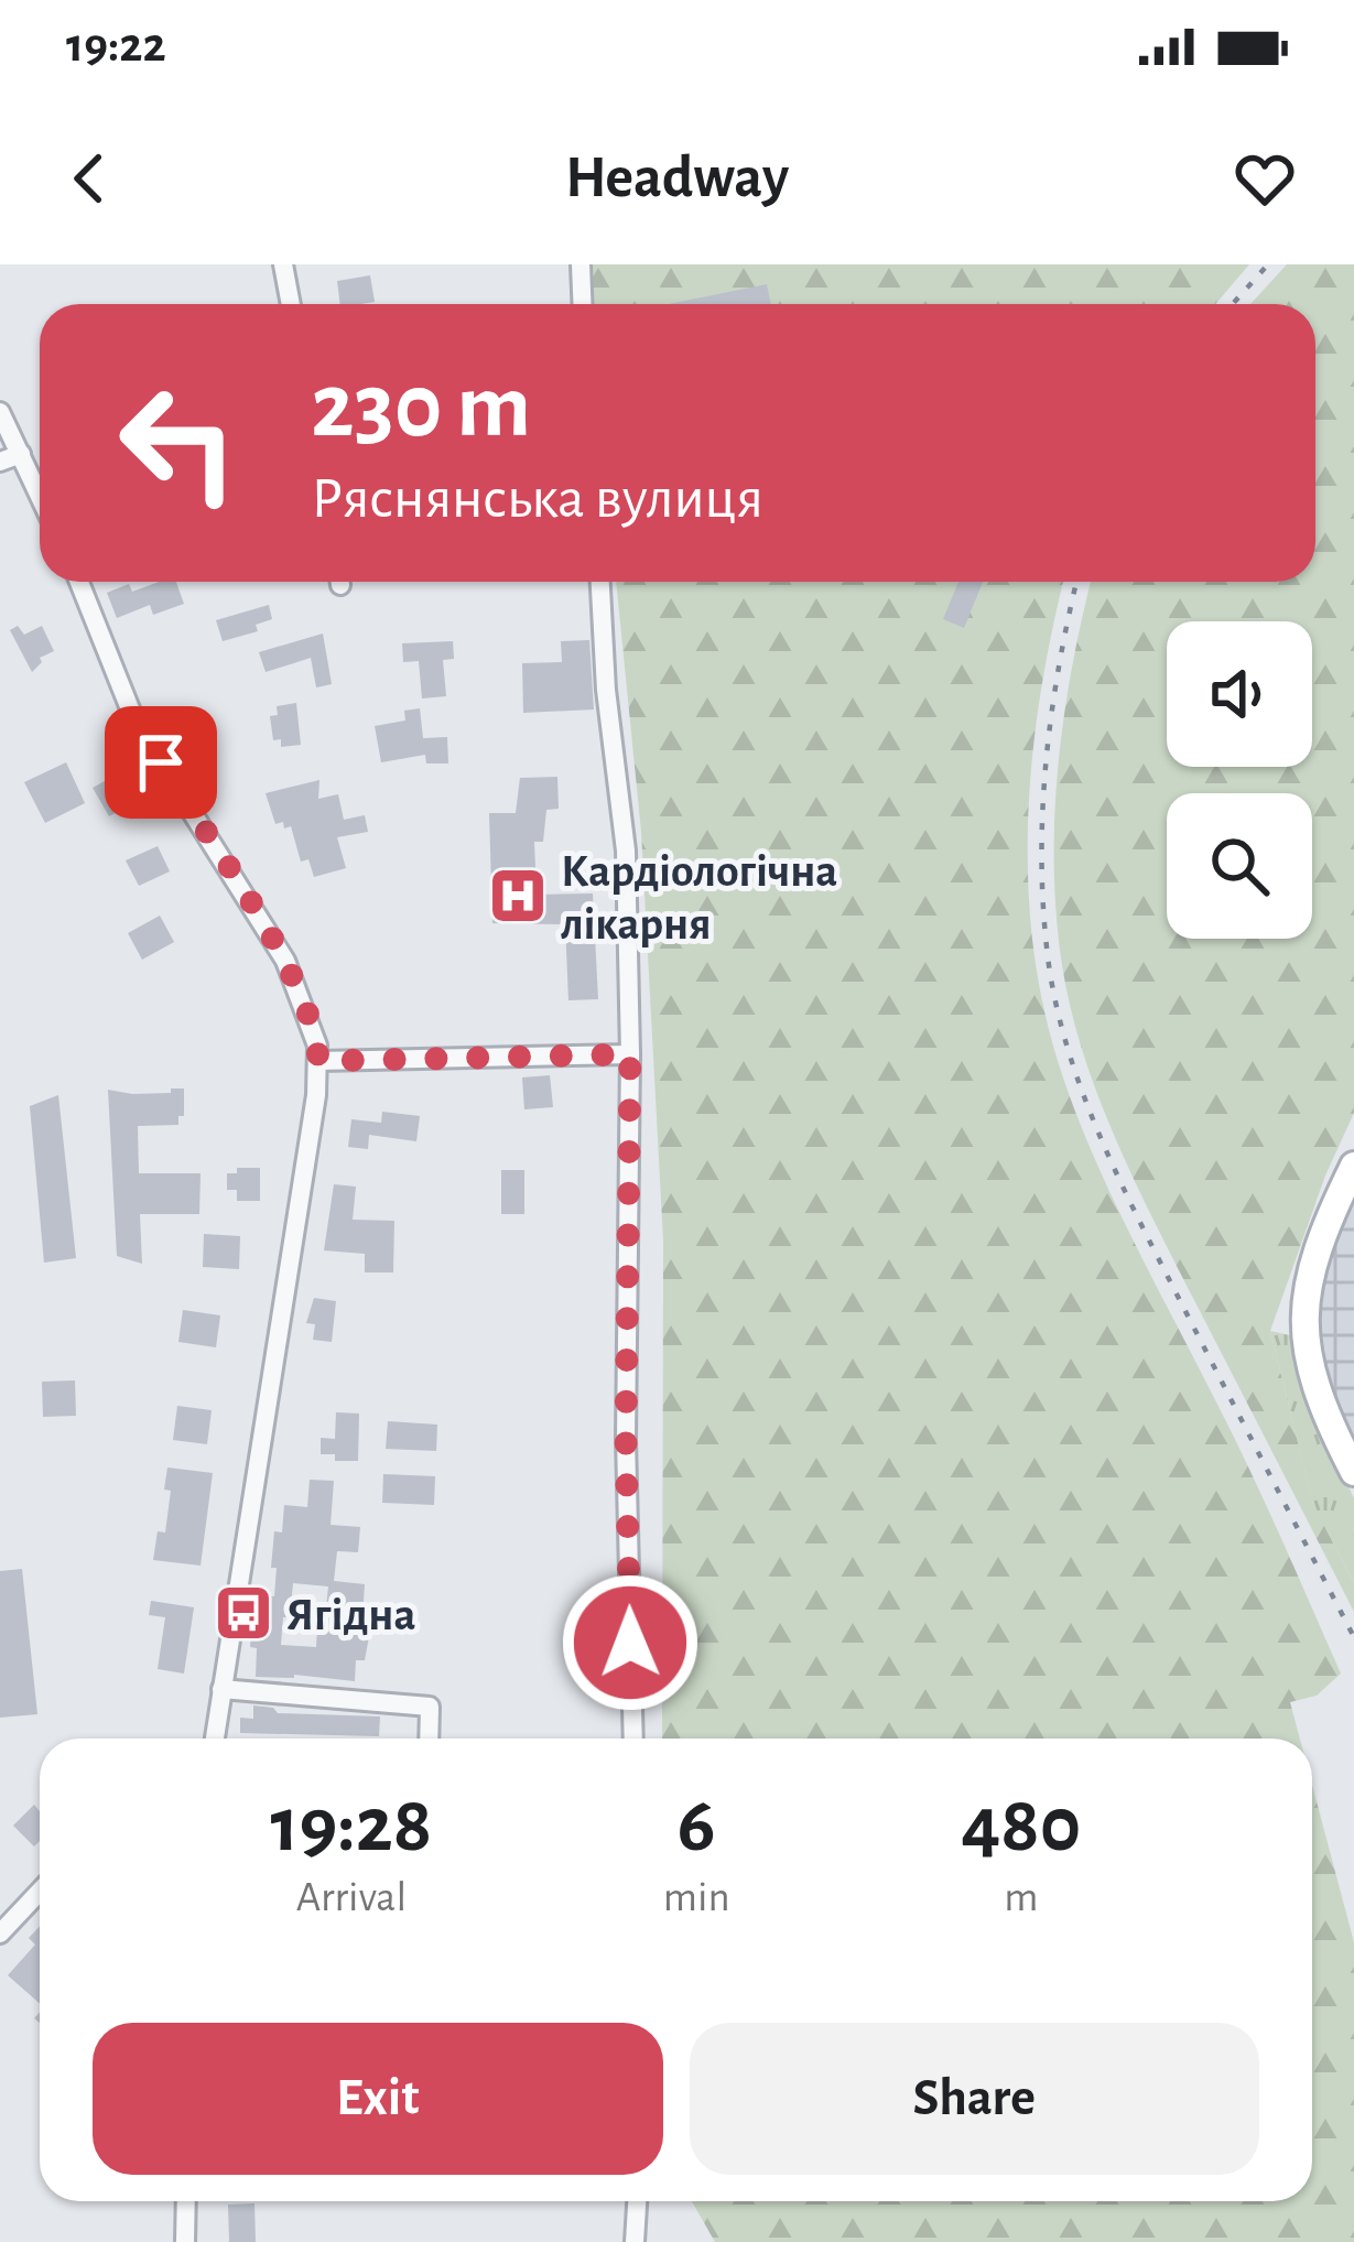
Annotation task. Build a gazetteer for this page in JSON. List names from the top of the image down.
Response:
{
  "places": {
    "hospital": ["Кардіологічна лікарня"],
    "bus stop": ["Ягідна"]
  },
  "page": {
    "status": "19:22",
    "header": "Headway",
    "turn": ["230 m", "Ряснянська вулиця"],
    "eta": [
      "19:28",
      "Arrival",
      "6",
      "min",
      "480",
      "m"
    ],
    "buttons": ["Exit", "Share"]
  }
}
